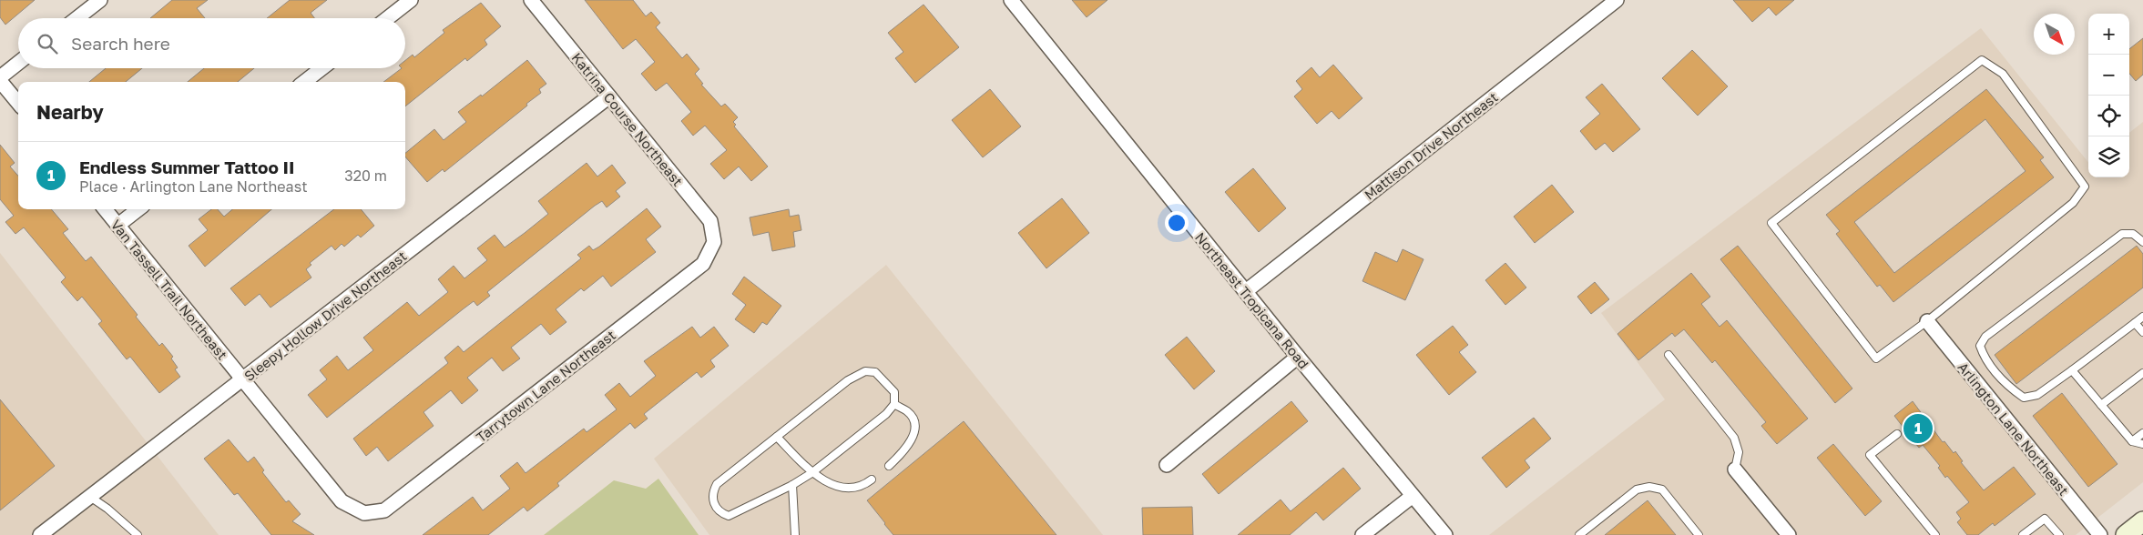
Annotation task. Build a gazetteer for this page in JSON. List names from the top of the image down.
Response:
{
  "streets": {
    "street": [
      "Katrina Course Northeast",
      "Mattison Drive Northeast",
      "Van Tassell Trail Northeast",
      "Northeast Tropicana Road",
      "Sleepy Hollow Drive Northeast",
      "Tarrytown Lane Northeast",
      "Arlington Lane Northeast"
    ]
  },
  "crossings": [
    ["Katrina Course Northeast", "Sleepy Hollow Drive Northeast"],
    ["Katrina Course Northeast", "Tarrytown Lane Northeast"],
    ["Mattison Drive Northeast", "Northeast Tropicana Road"],
    ["Van Tassell Trail Northeast", "Sleepy Hollow Drive Northeast"],
    ["Van Tassell Trail Northeast", "Tarrytown Lane Northeast"]
  ],
  "north": "bottom right",
  "page": {
    "map_buttons": ["+", "−"],
    "search": "Search here",
    "heading": "Nearby",
    "list": [
      {
        "mark": "1",
        "name": "Endless Summer Tattoo II",
        "note": "Place · Arlington Lane Northeast",
        "value": "320 m"
      }
    ],
    "pins": "1"
  }
}
